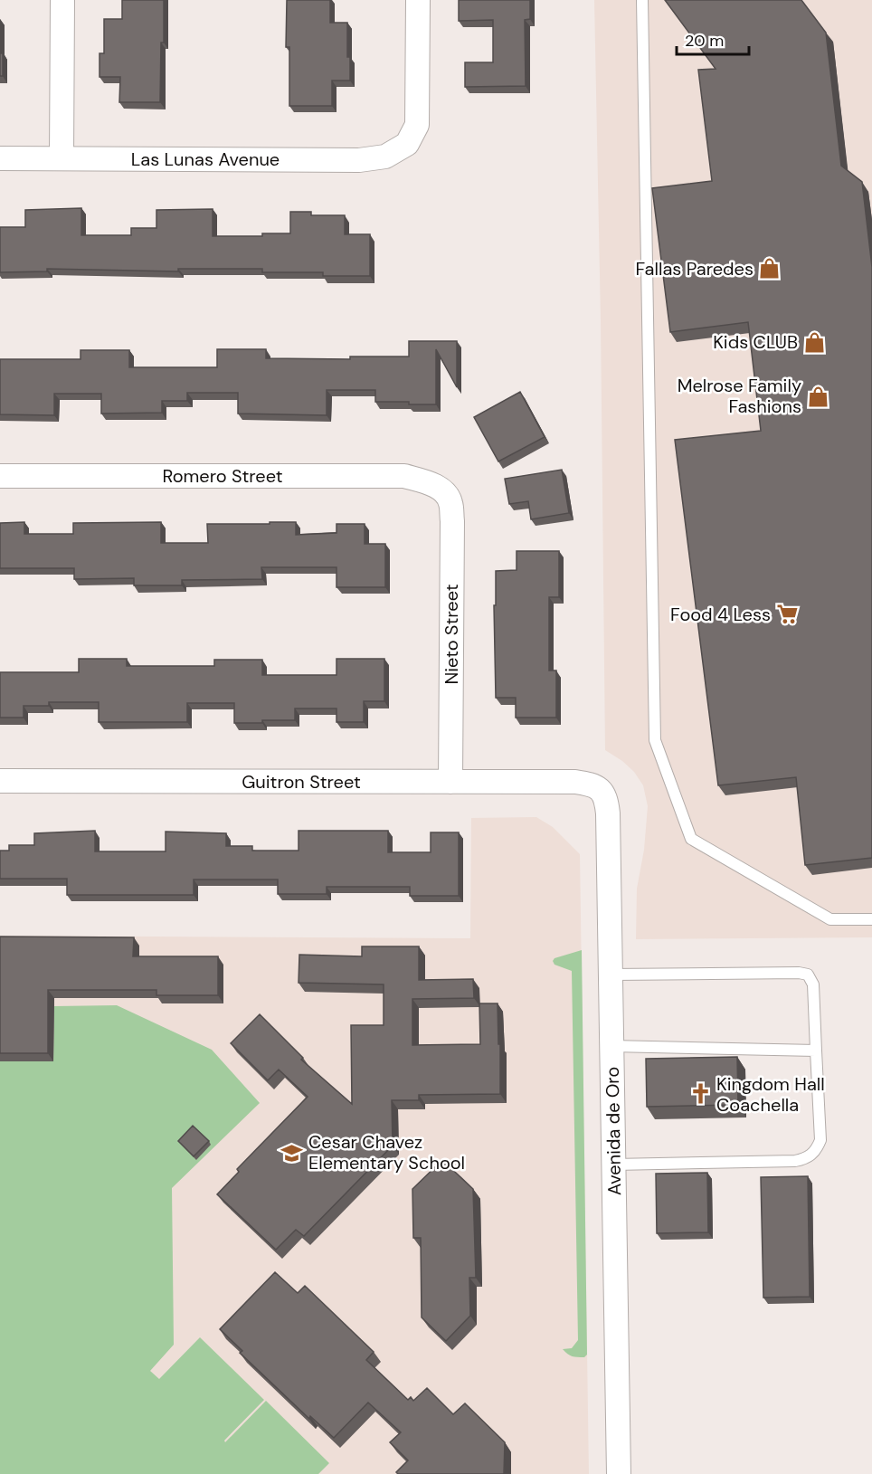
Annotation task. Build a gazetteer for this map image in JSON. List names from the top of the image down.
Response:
{
  "streets": {
    "street": [
      "Las Lunas Avenue",
      "Romero Street",
      "Nieto Street",
      "Guitron Street",
      "Avenida de Oro"
    ]
  },
  "crossings": [
    ["Romero Street", "Nieto Street"],
    ["Nieto Street", "Guitron Street"],
    ["Guitron Street", "Avenida de Oro"]
  ],
  "places": {
    "shop": ["Fallas Paredes", "Kids CLUB", "Melrose Family Fashions"],
    "supermarket": ["Food 4 Less"],
    "church": ["Kingdom Hall Coachella"],
    "school or university": ["Cesar Chavez Elementary School"]
  },
  "scale_bar": "20 m"
}
